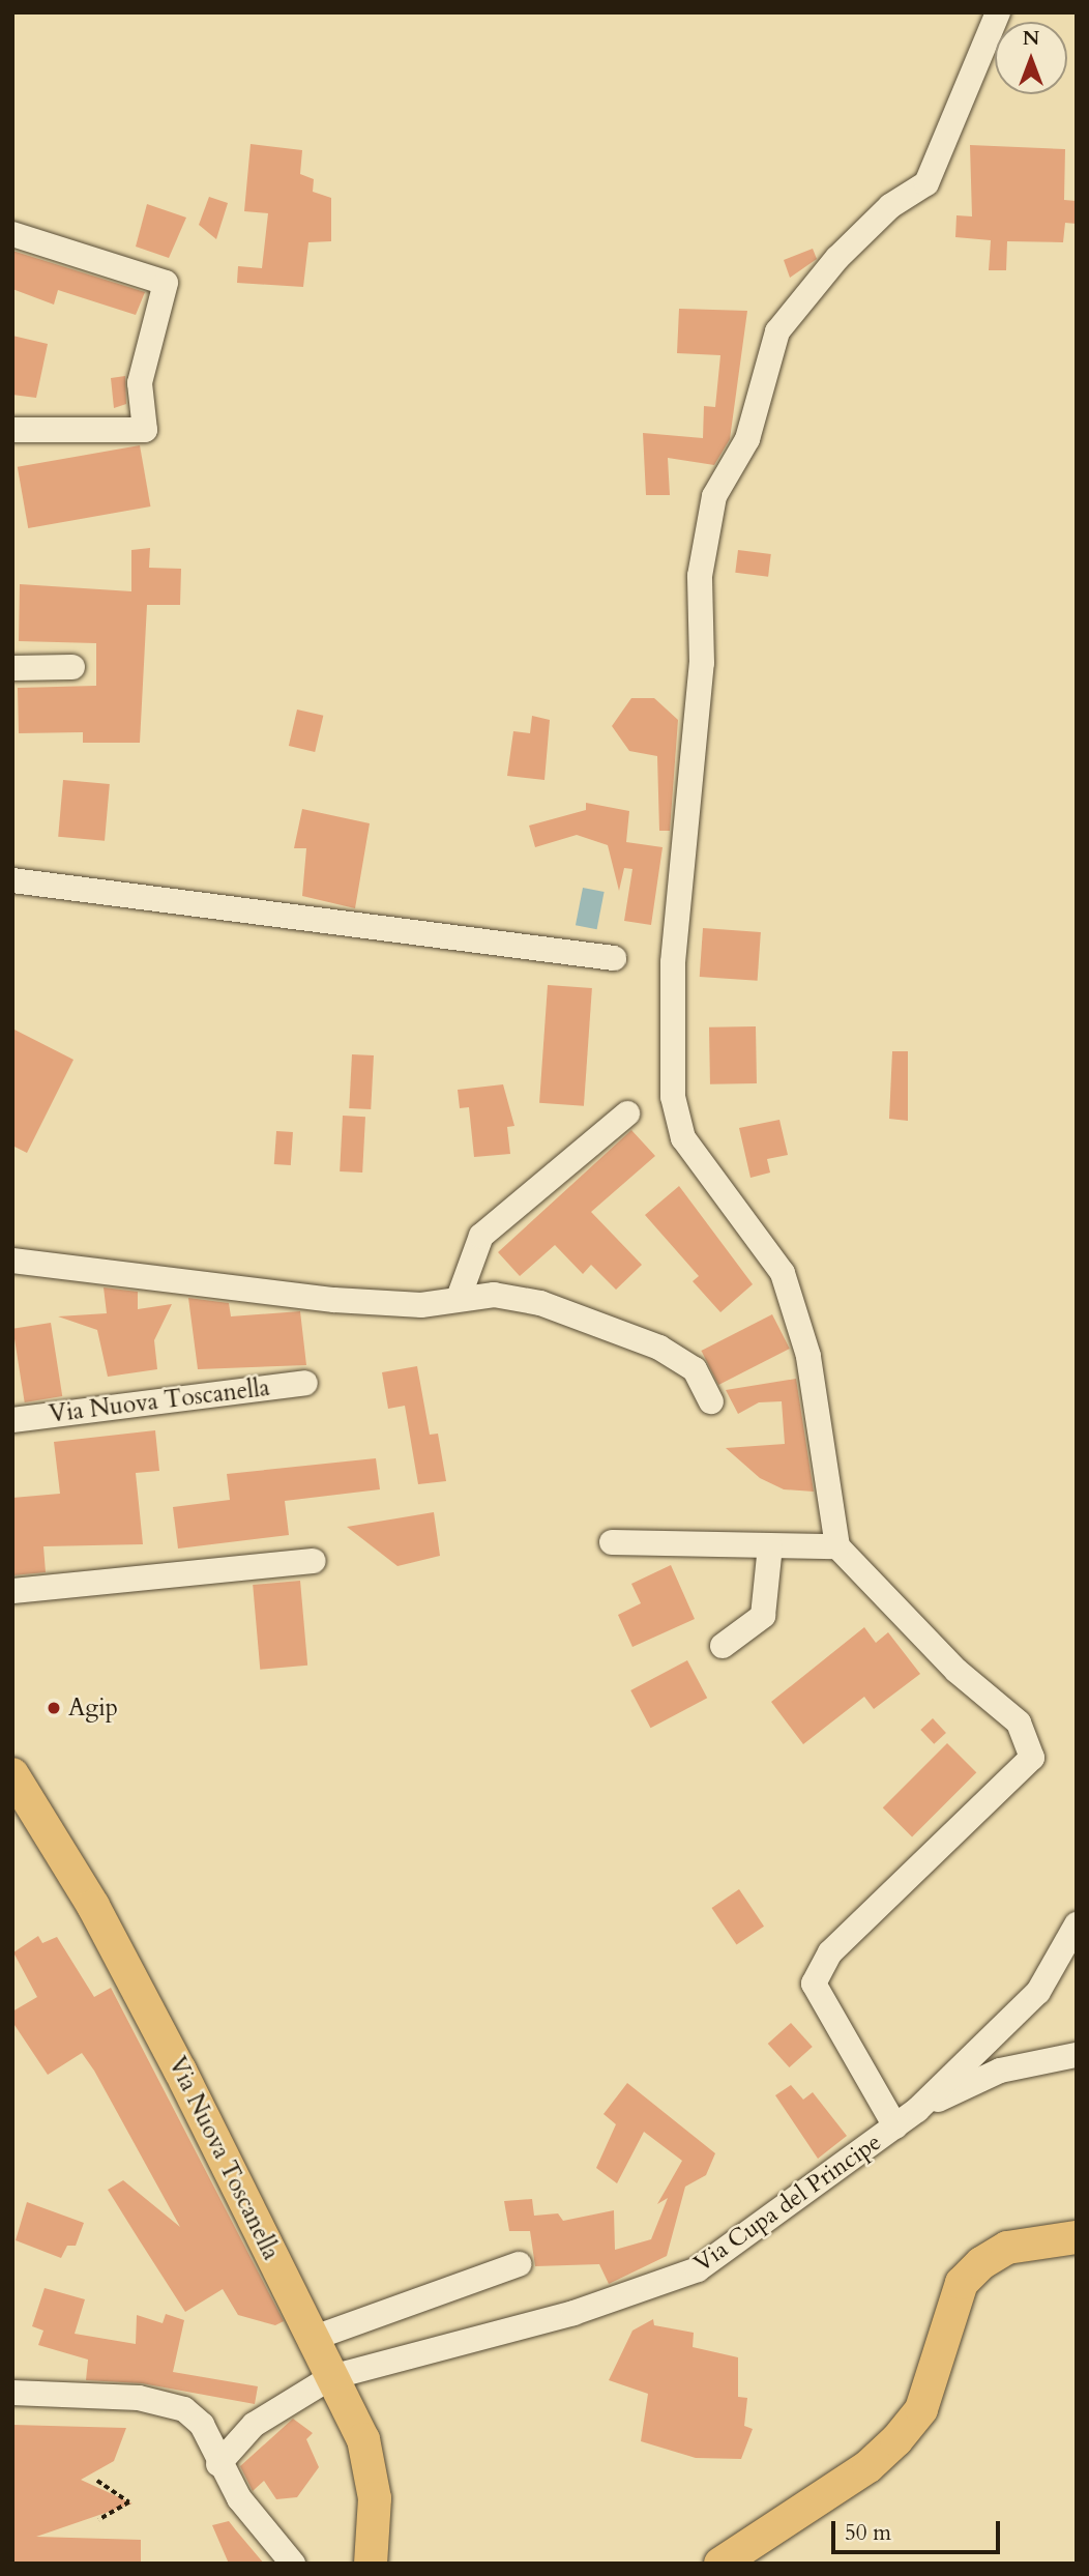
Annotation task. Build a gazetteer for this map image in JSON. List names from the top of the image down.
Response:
{
  "streets": {
    "main road": ["Via Nuova Toscanella"],
    "street": ["Via Cupa del Principe"]
  },
  "crossings": [
    ["Via Nuova Toscanella", "Via Cupa del Principe"]
  ],
  "places": ["Agip"],
  "scale_bar": "50 m",
  "north": "top"
}
